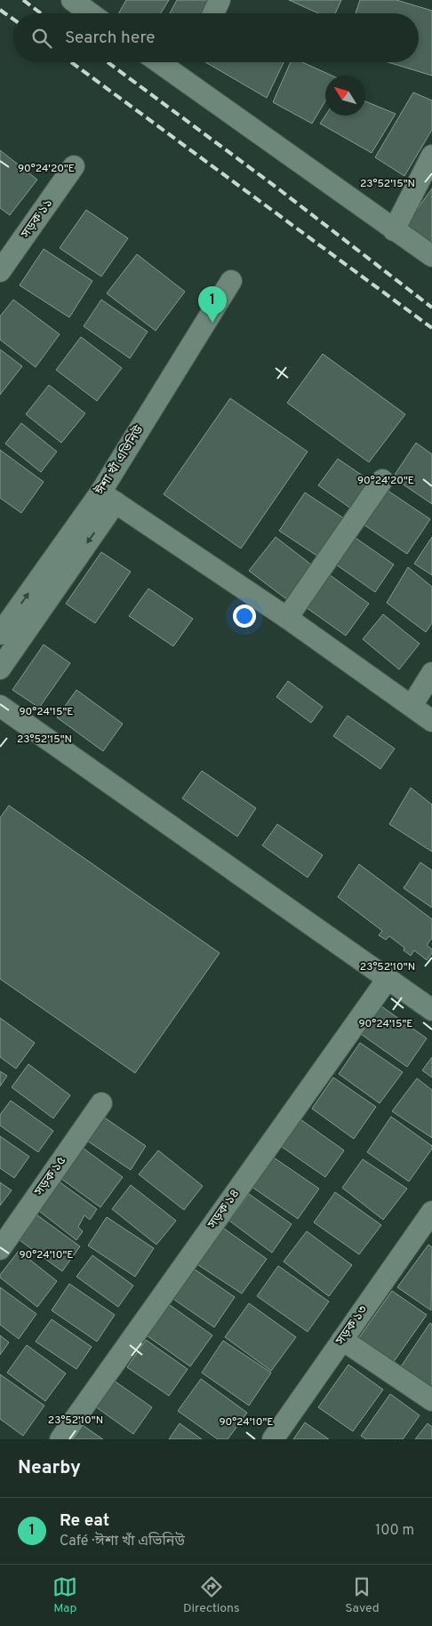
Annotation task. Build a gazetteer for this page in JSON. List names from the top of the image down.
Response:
{
  "streets": {
    "street": [
      "সড়ক ১১",
      "ঈশা খাঁ এভিনিউ",
      "সড়ক ১৫",
      "সড়ক ১৪",
      "সড়ক ১৩"
    ]
  },
  "north": "top left",
  "page": {
    "search": "Search here",
    "pins": "1",
    "heading": "Nearby",
    "list": [
      {
        "mark": "1",
        "name": "Re eat",
        "note": "Café · ঈশা খাঁ এভিনিউ",
        "value": "100 m"
      }
    ],
    "nav": ["Map", "Directions", "Saved"]
  },
  "coordinates": [
    "90°24'20\"E",
    "23°52'15\"N",
    "90°24'15\"E",
    "23°52'10\"N",
    "90°24'10\"E"
  ]
}
